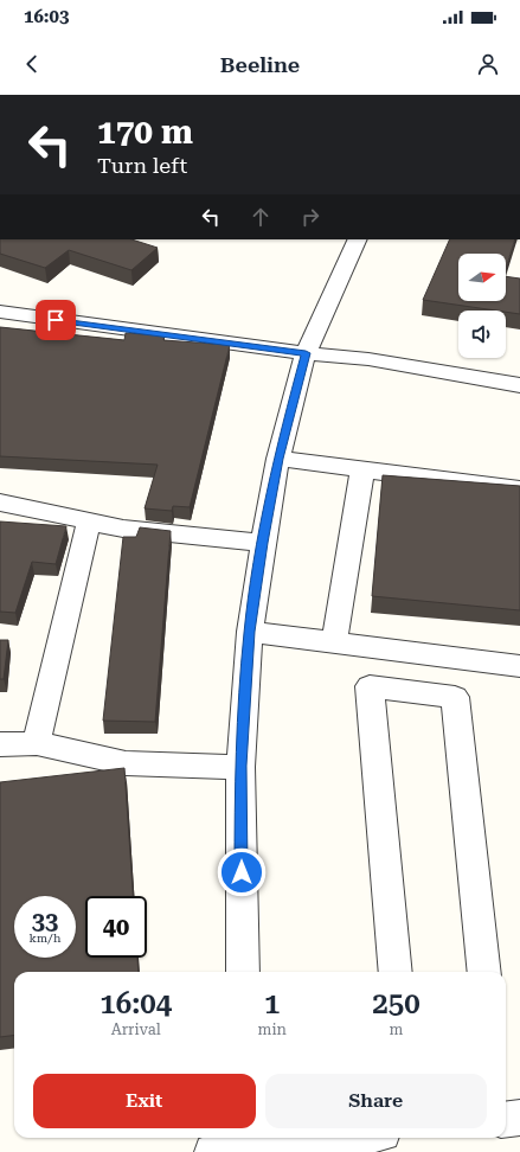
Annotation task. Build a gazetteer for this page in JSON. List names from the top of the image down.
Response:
{
  "north": "right",
  "page": {
    "status": "16:03",
    "header": "Beeline",
    "turn": ["170 m", "Turn left"],
    "speed": "33 km/h",
    "limit": "40",
    "eta": [
      "16:04",
      "Arrival",
      "1",
      "min",
      "250",
      "m"
    ],
    "buttons": ["Exit", "Share"]
  }
}
